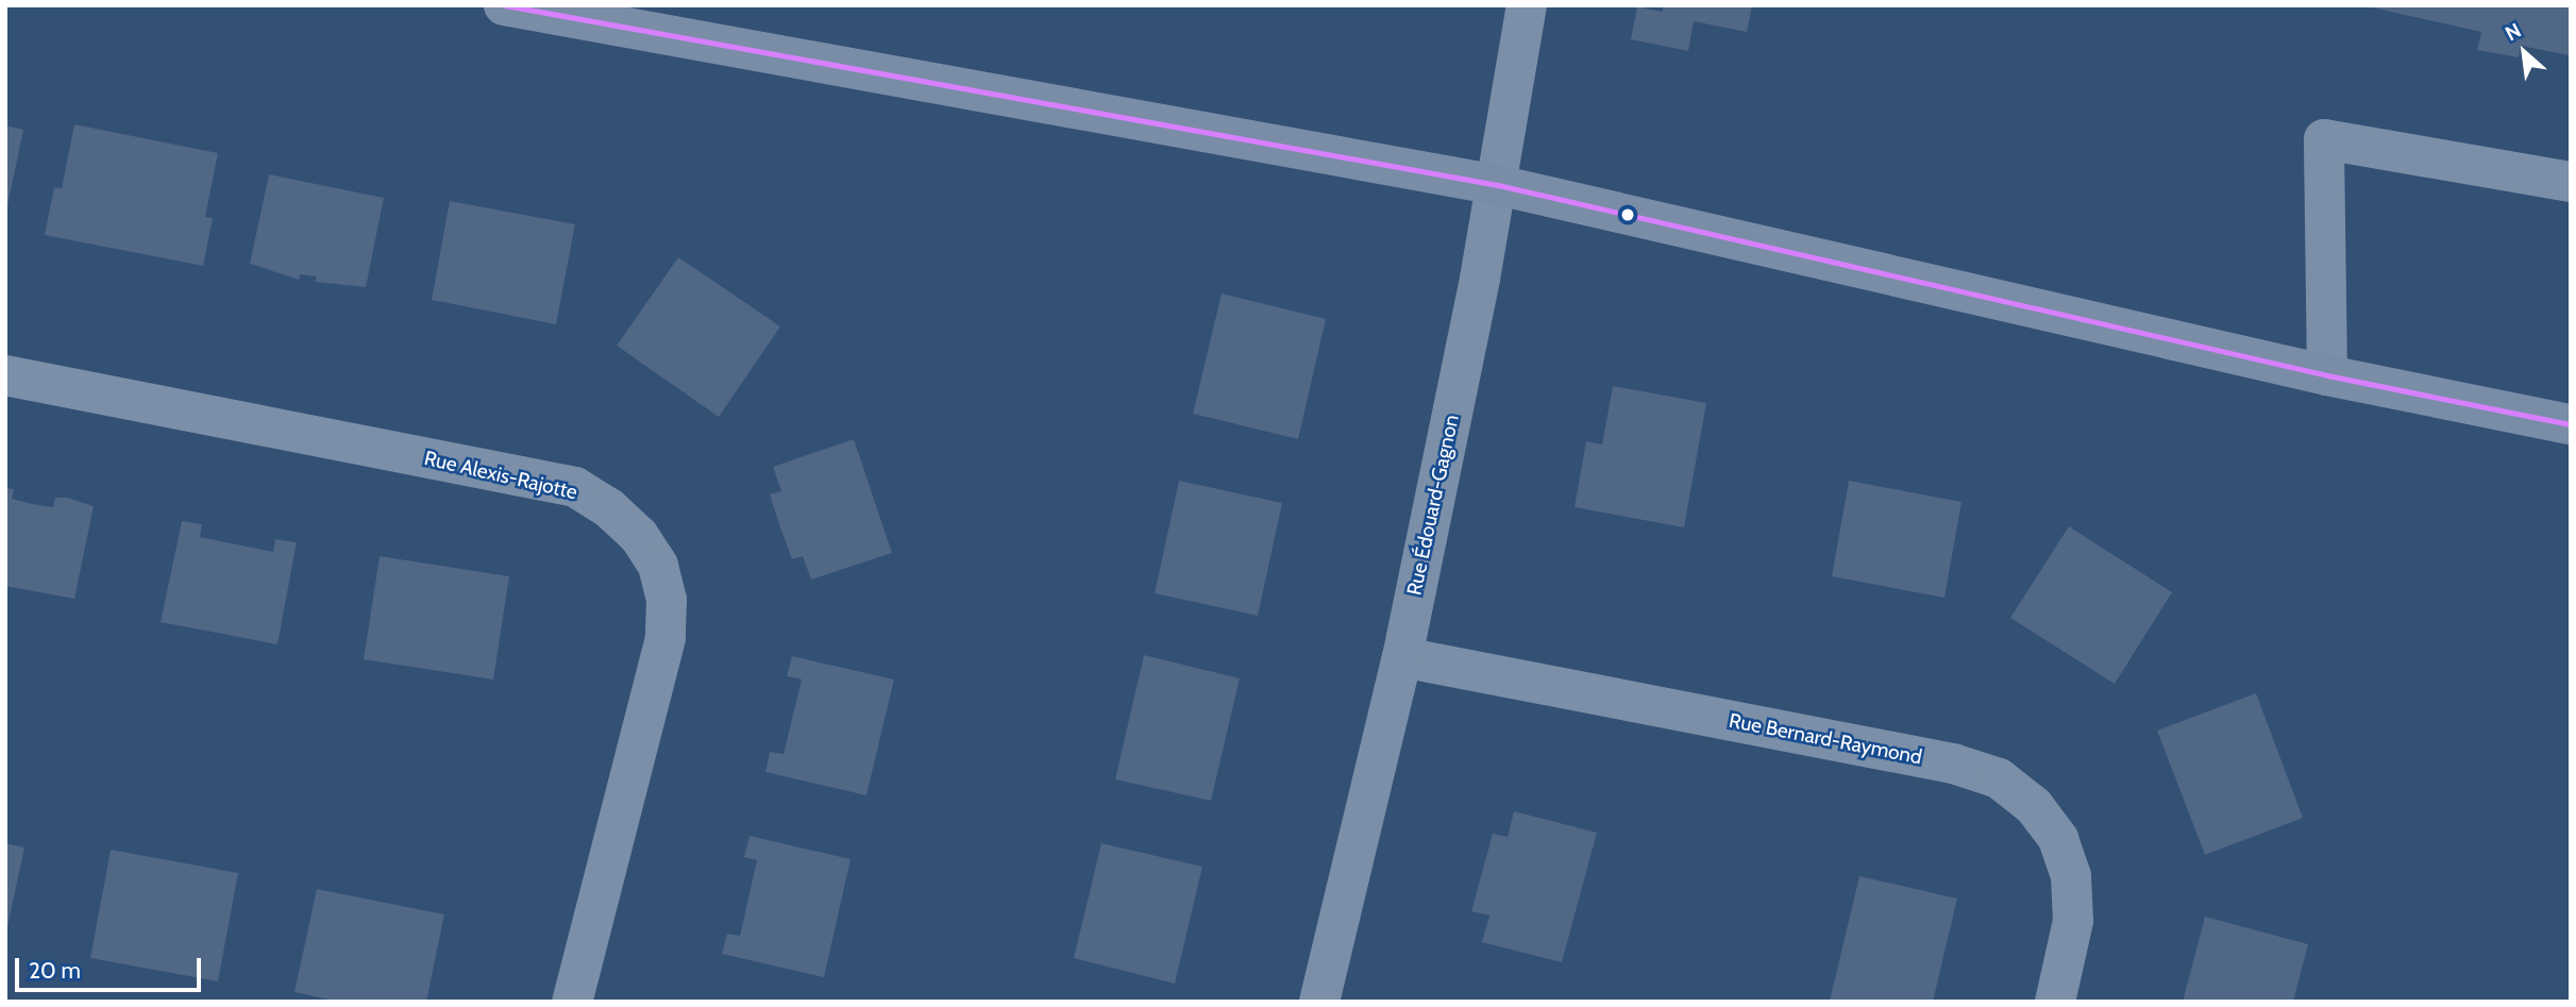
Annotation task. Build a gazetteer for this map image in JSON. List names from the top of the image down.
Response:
{
  "streets": {
    "street": ["Rue Alexis-Rajotte", "Rue Édouard-Gagnon", "Rue Bernard-Raymond"]
  },
  "crossings": [
    ["Rue Édouard-Gagnon", "Rue Bernard-Raymond"]
  ],
  "scale_bar": "20 m",
  "north": "top left"
}
